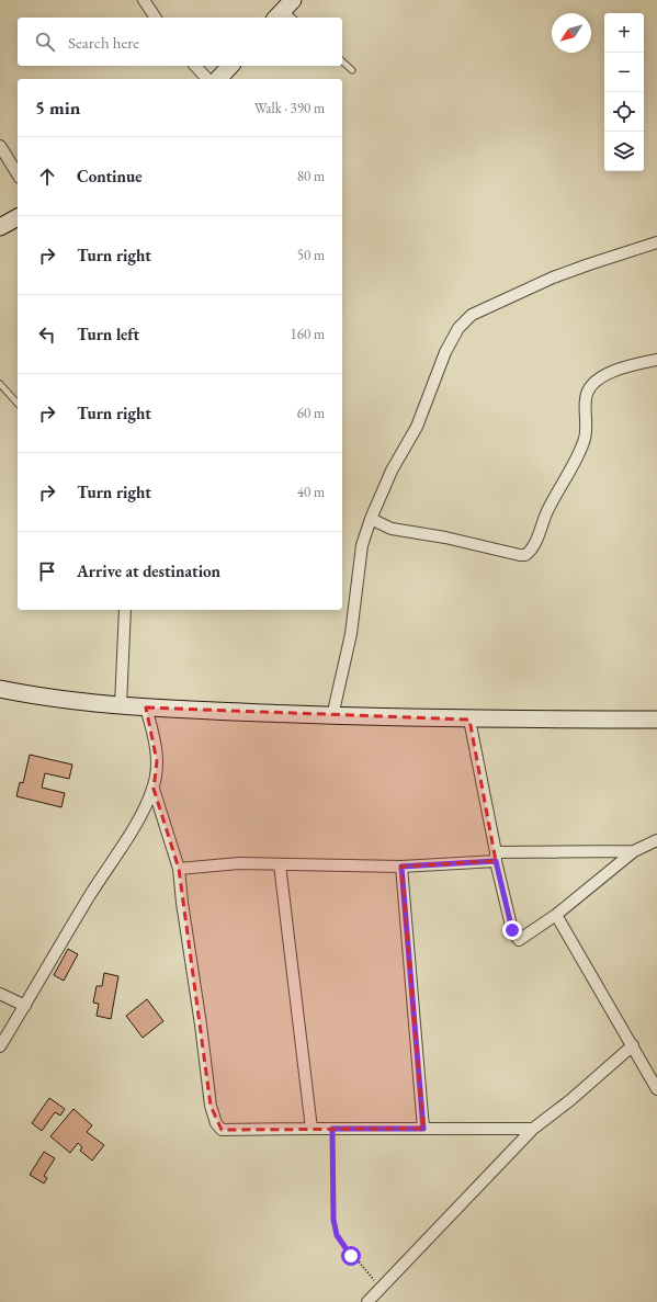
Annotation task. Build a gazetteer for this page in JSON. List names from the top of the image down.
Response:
{
  "north": "bottom left",
  "page": {
    "map_buttons": ["+", "−"],
    "search": "Search here",
    "heading": ["5 min", "Walk · 390 m"],
    "list": [
      ["Continue", "80 m"],
      ["Turn right", "50 m"],
      ["Turn left", "160 m"],
      ["Turn right", "60 m"],
      ["Turn right", "40 m"],
      "Arrive at destination"
    ]
  }
}
